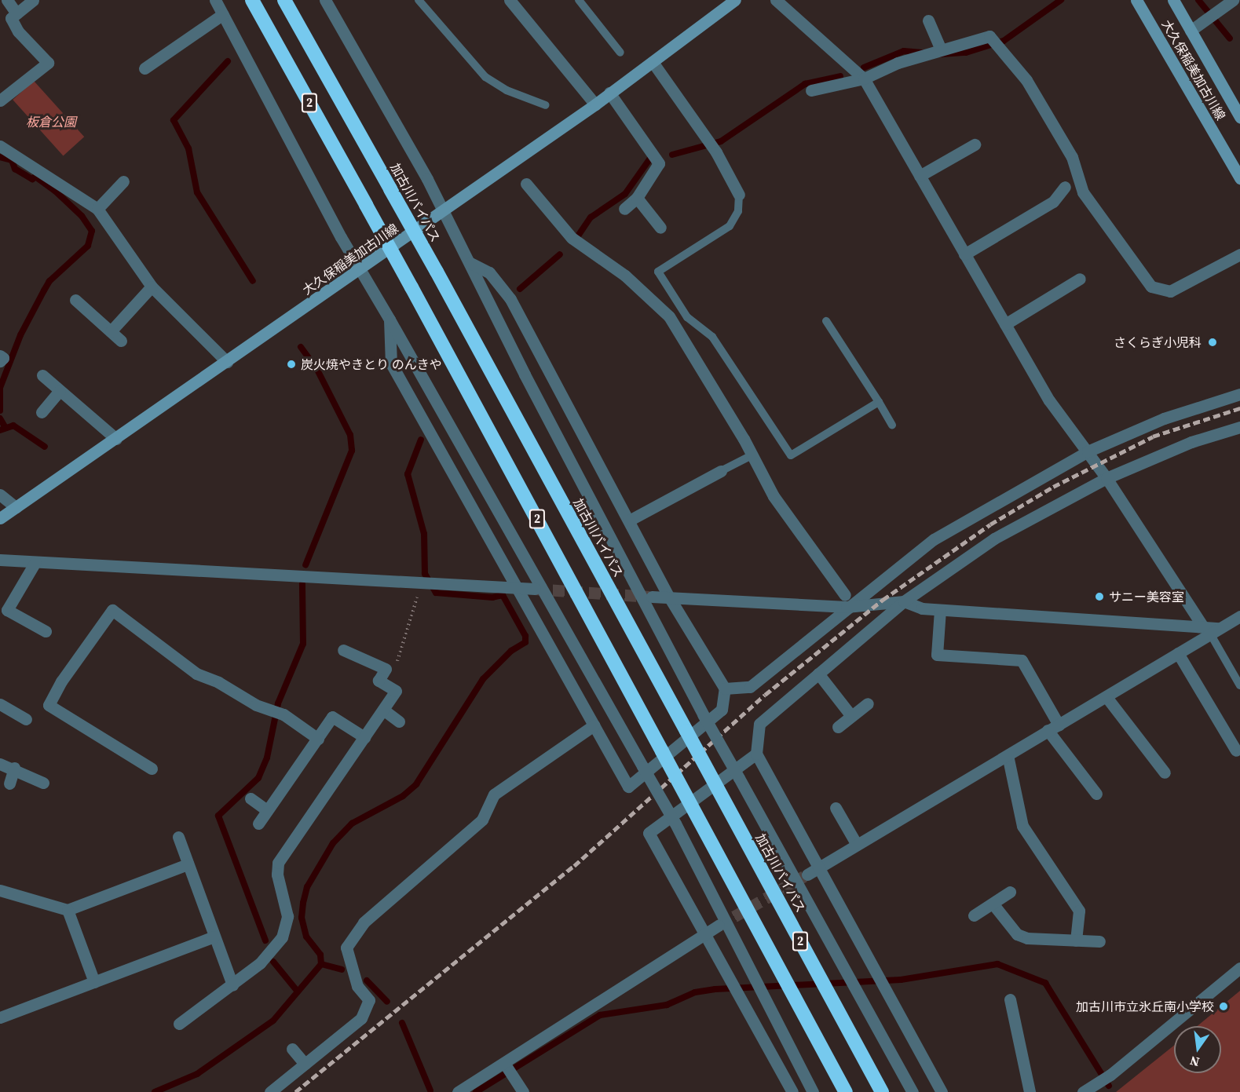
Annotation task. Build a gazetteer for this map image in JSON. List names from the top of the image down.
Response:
{
  "streets": {
    "highway": ["2", "加古川バイパス"],
    "main road": ["大久保稲美加古川線"]
  },
  "parks": ["板倉公園"],
  "places": [
    "さくらぎ小児科",
    "炭火焼やきとり のんきや",
    "サニー美容室",
    "加古川市立氷丘南小学校"
  ],
  "north": "bottom"
}
